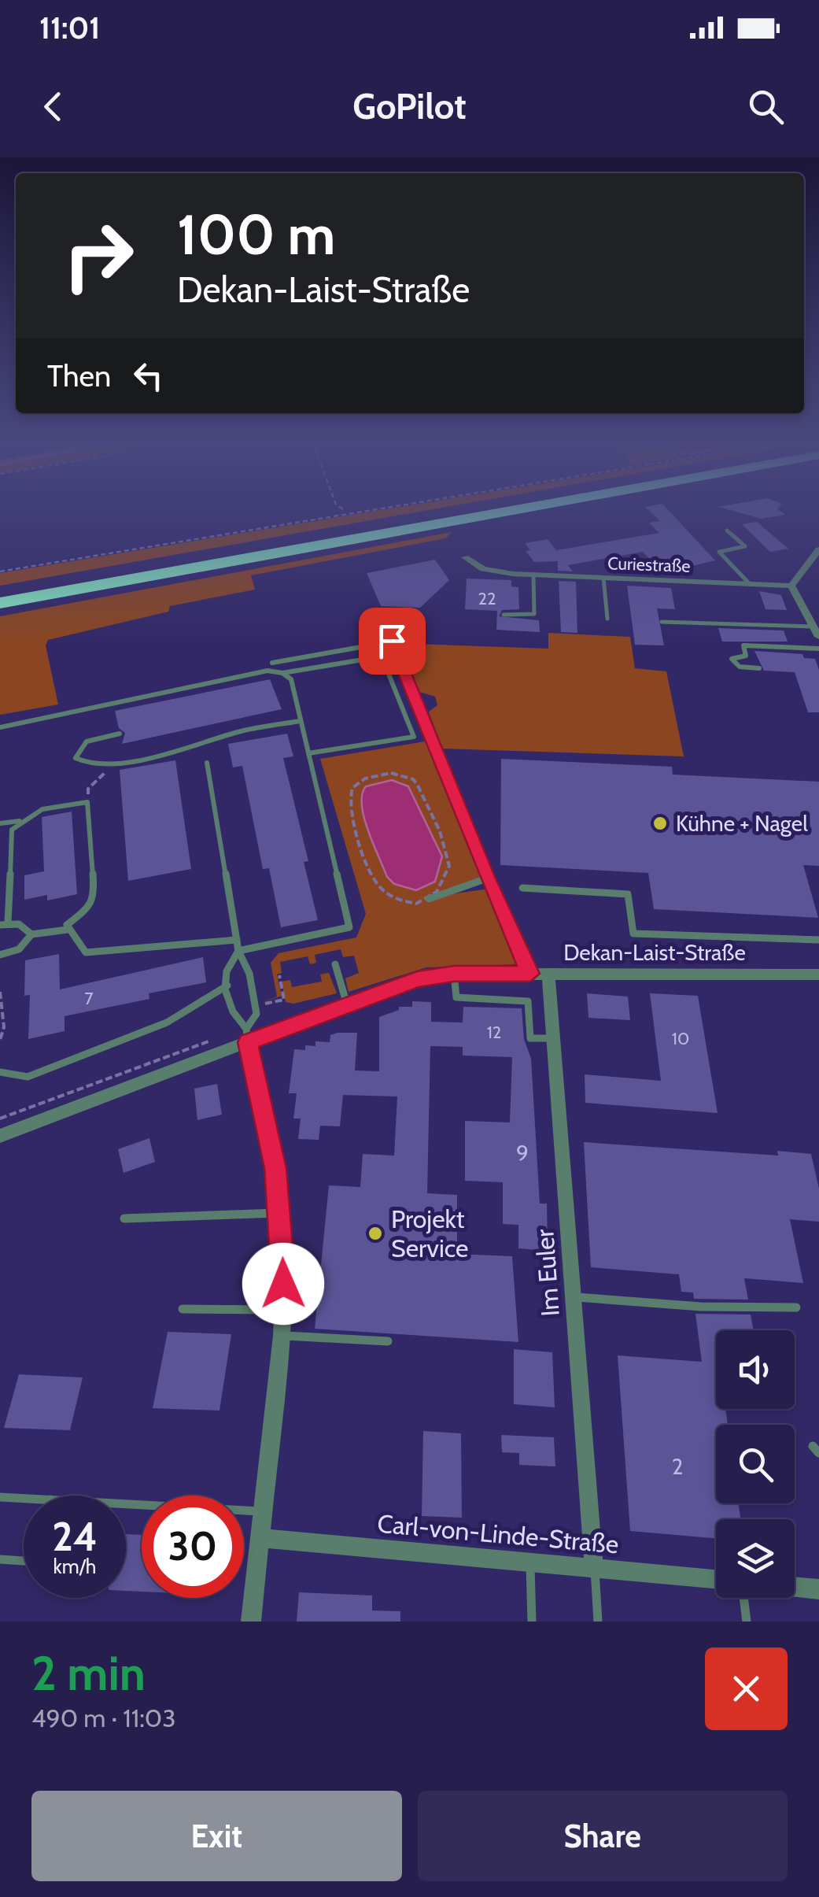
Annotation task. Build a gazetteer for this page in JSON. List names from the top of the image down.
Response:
{
  "streets": {
    "street": [
      "Curiestraße",
      "Dekan-Laist-Straße",
      "Im Euler",
      "Carl-von-Linde-Straße"
    ]
  },
  "crossings": [
    ["Dekan-Laist-Straße", "Im Euler"],
    ["Im Euler", "Carl-von-Linde-Straße"]
  ],
  "places": ["Kühne + Nagel", "Projekt Service"],
  "house_numbers": [
    "22",
    "7",
    "12",
    "10",
    "9",
    "2"
  ],
  "page": {
    "status": "11:01",
    "header": "GoPilot",
    "turn": ["100 m", "Dekan-Laist-Straße"],
    "then": "Then",
    "speed": "24 km/h",
    "limit": "30",
    "heading": ["2 min", "490 m · 11:03"],
    "buttons": ["Exit", "Share"]
  }
}
